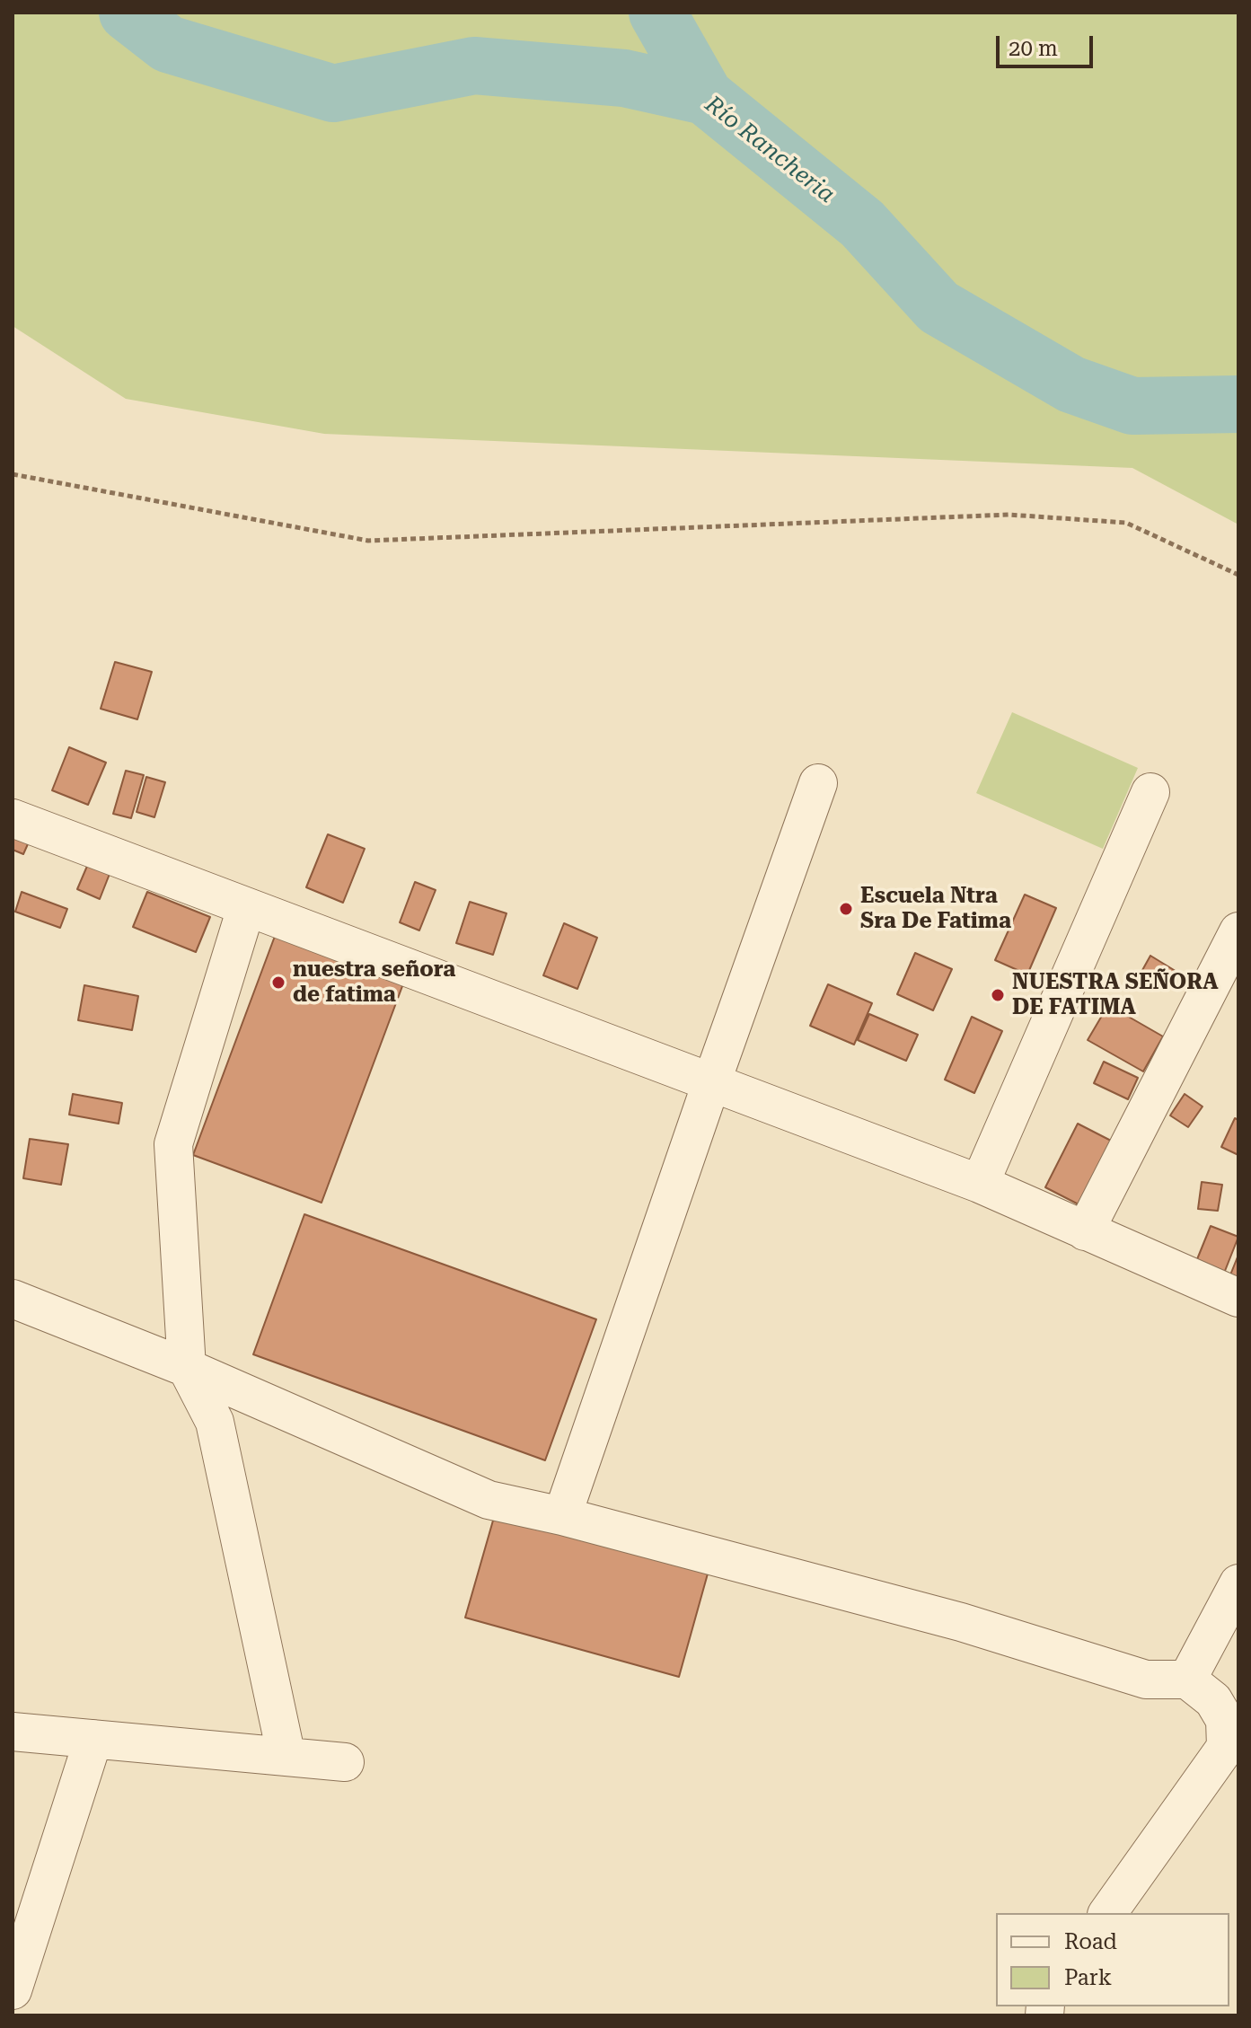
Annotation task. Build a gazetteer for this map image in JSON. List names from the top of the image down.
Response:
{
  "water": ["Río Rancheria"],
  "places": ["Escuela Ntra Sra De Fatima", "nuestra señora de fatima", "NUESTRA SEÑORA DE FATIMA"],
  "legend": ["Road", "Park"],
  "scale_bar": "20 m"
}
